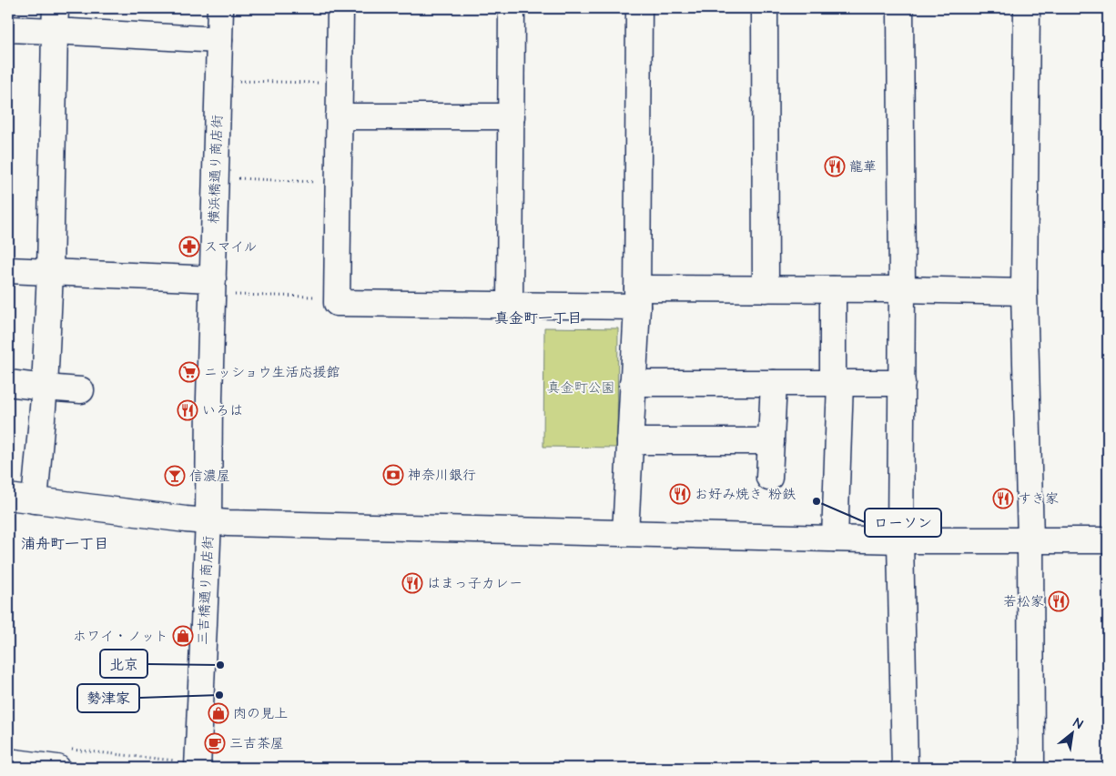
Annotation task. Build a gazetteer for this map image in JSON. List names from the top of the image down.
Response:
{
  "streets": {
    "street": ["横浜橋通り商店街", "三吉橋通り商店街"]
  },
  "crossings": [
    ["横浜橋通り商店街", "三吉橋通り商店街"]
  ],
  "districts": ["真金町一丁目", "浦舟町一丁目"],
  "parks": ["真金町公園"],
  "places": {
    "restaurant": [
      "龍華",
      "いろは",
      "お好み焼き 粉鉄",
      "すき家",
      "はまっ子カレー",
      "若松家"
    ],
    "pharmacy": ["スマイル"],
    "supermarket": ["ニッショウ生活応援館"],
    "bank": ["神奈川銀行"],
    "bar": ["信濃屋"],
    "other": ["ローソン", "北京", "勢津家"],
    "shop": ["ホワイ・ノット", "肉の見上"],
    "cafe": ["三吉茶屋"]
  },
  "north": "top right"
}
